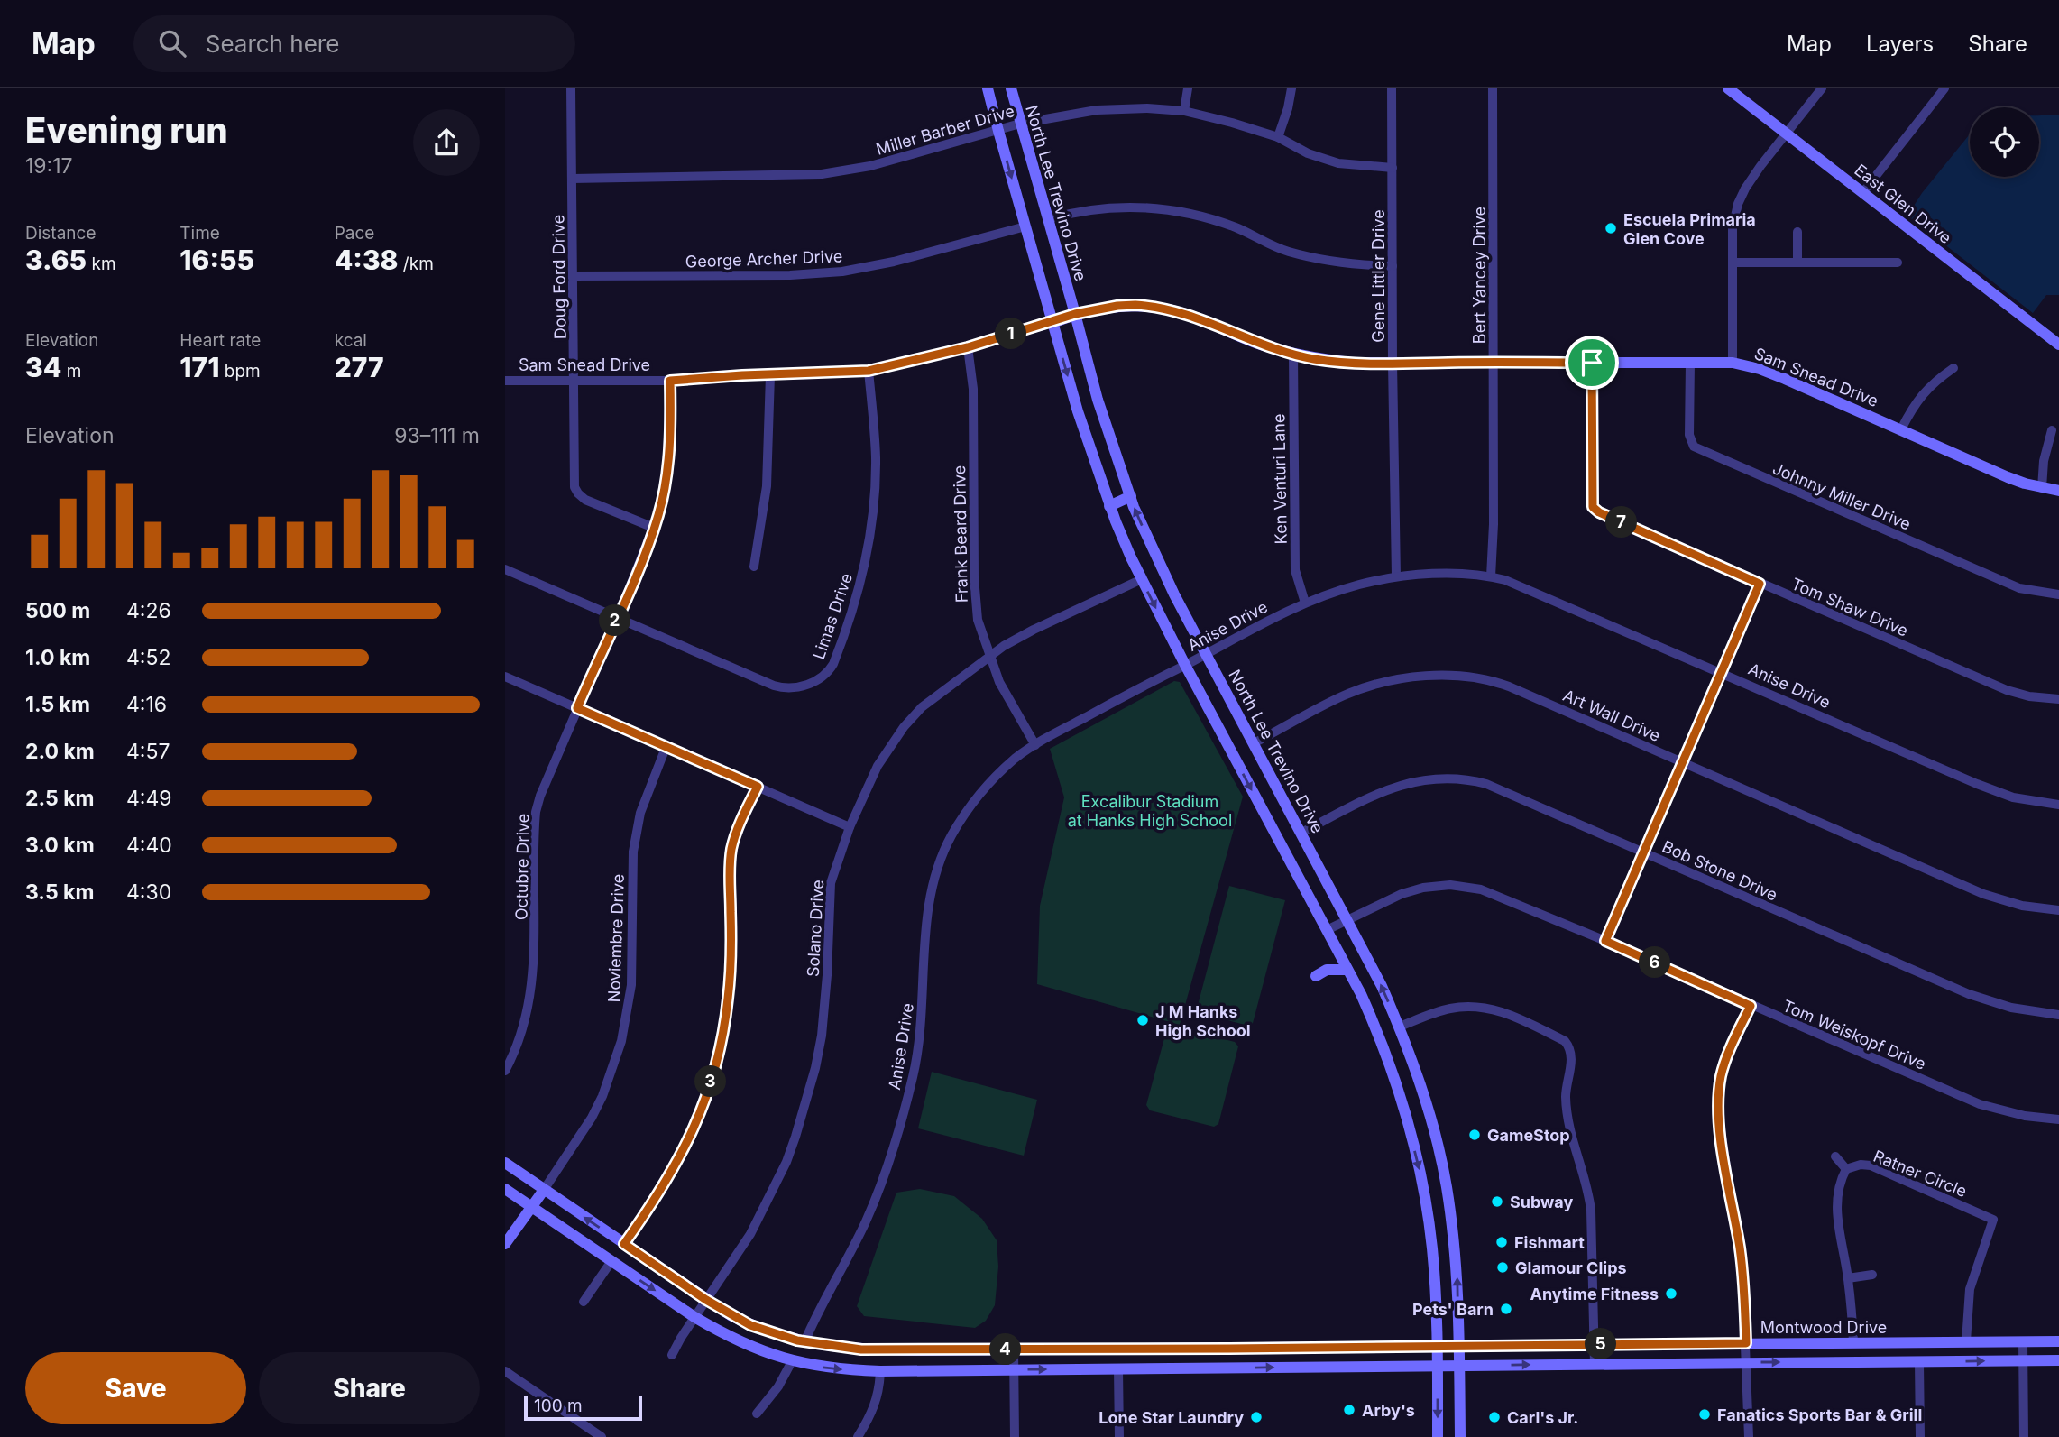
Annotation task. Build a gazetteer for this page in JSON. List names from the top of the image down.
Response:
{
  "streets": {
    "main road": [
      "North Lee Trevino Drive",
      "East Glen Drive",
      "Sam Snead Drive",
      "Montwood Drive"
    ],
    "street": [
      "Miller Barber Drive",
      "George Archer Drive",
      "Bert Yancey Drive",
      "Gene Littler Drive",
      "Doug Ford Drive",
      "Ken Venturi Lane",
      "Johnny Miller Drive",
      "Frank Beard Drive",
      "Tom Shaw Drive",
      "Limas Drive",
      "Anise Drive",
      "Art Wall Drive",
      "Octubre Drive",
      "Bob Stone Drive",
      "Solano Drive",
      "Noviembre Drive",
      "Tom Weiskopf Drive",
      "Ratner Circle"
    ]
  },
  "crossings": [
    ["Miller Barber Drive", "North Lee Trevino Drive"],
    ["Miller Barber Drive", "Gene Littler Drive"],
    ["Miller Barber Drive", "Doug Ford Drive"],
    ["North Lee Trevino Drive", "Sam Snead Drive"],
    ["North Lee Trevino Drive", "Anise Drive"],
    ["North Lee Trevino Drive", "Art Wall Drive"],
    ["North Lee Trevino Drive", "Bob Stone Drive"],
    ["North Lee Trevino Drive", "Tom Weiskopf Drive"],
    ["North Lee Trevino Drive", "Montwood Drive"],
    ["George Archer Drive", "Doug Ford Drive"],
    ["Bert Yancey Drive", "Sam Snead Drive"],
    ["Bert Yancey Drive", "Anise Drive"],
    ["Gene Littler Drive", "Sam Snead Drive"],
    ["Gene Littler Drive", "Anise Drive"],
    ["Doug Ford Drive", "Sam Snead Drive"],
    ["Doug Ford Drive", "Octubre Drive"],
    ["Sam Snead Drive", "Ken Venturi Lane"],
    ["Sam Snead Drive", "Johnny Miller Drive"],
    ["Sam Snead Drive", "Frank Beard Drive"],
    ["Sam Snead Drive", "Tom Shaw Drive"],
    ["Sam Snead Drive", "Limas Drive"],
    ["Sam Snead Drive", "Octubre Drive"],
    ["Ken Venturi Lane", "Anise Drive"],
    ["Frank Beard Drive", "Anise Drive"],
    ["Frank Beard Drive", "Solano Drive"],
    ["Limas Drive", "Octubre Drive"],
    ["Anise Drive", "Montwood Drive"],
    ["Solano Drive", "Montwood Drive"],
    ["Noviembre Drive", "Montwood Drive"],
    ["Ratner Circle", "Montwood Drive"]
  ],
  "parks": ["Excalibur Stadium at Hanks High School"],
  "places": [
    "Escuela Primaria Glen Cove",
    "J M Hanks High School",
    "GameStop",
    "Subway",
    "Fishmart",
    "Glamour Clips",
    "Anytime Fitness",
    "Pets' Barn",
    "Arby's",
    "Fanatics Sports Bar & Grill",
    "Lone Star Laundry",
    "Carl's Jr."
  ],
  "scale_bar": "100 m",
  "page": {
    "header": "Map",
    "search": "Search here",
    "nav": ["Map", "Layers", "Share"],
    "heading": ["Evening run", "19:17"],
    "stats": [
      ["Distance", "3.65 km"],
      ["Time", "16:55"],
      ["Pace", "4:38 /km"],
      ["Elevation", "34 m"],
      ["Heart rate", "171 bpm"],
      ["kcal", "277"]
    ],
    "pins": [
      "1",
      "7",
      "2",
      "6",
      "3",
      "5",
      "4"
    ],
    "chart": ["Elevation", "93–111 m"],
    "list": [
      {
        "name": "500 m",
        "note": "4:26"
      },
      {
        "name": "1.0 km",
        "note": "4:52"
      },
      {
        "name": "1.5 km",
        "note": "4:16"
      },
      {
        "name": "2.0 km",
        "note": "4:57"
      },
      {
        "name": "2.5 km",
        "note": "4:49"
      },
      {
        "name": "3.0 km",
        "note": "4:40"
      },
      {
        "name": "3.5 km",
        "note": "4:30"
      }
    ],
    "buttons": ["Save", "Share"],
    "scale": "100 m"
  }
}
